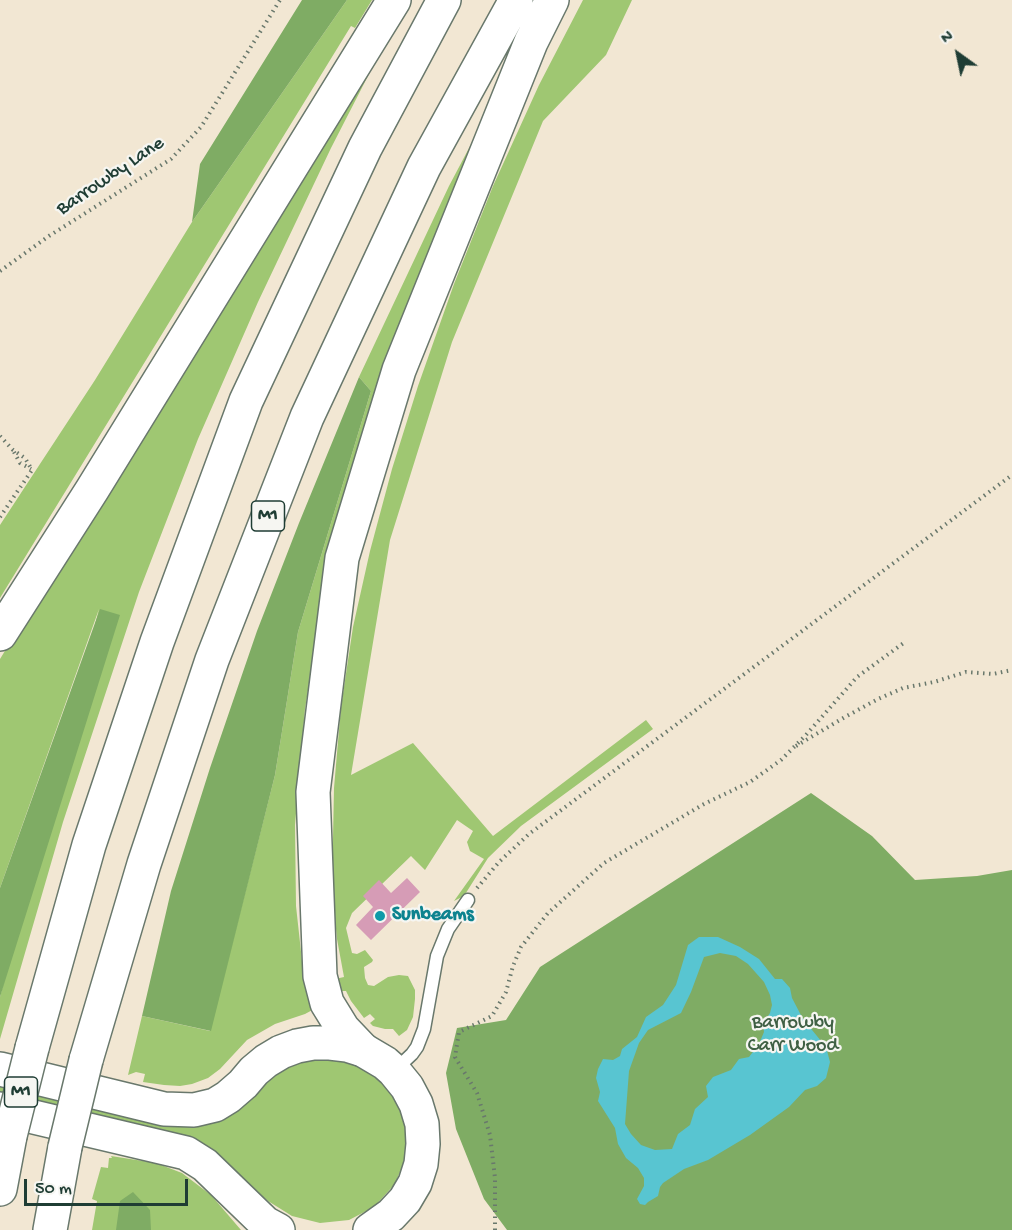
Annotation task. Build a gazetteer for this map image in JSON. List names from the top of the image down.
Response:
{
  "streets": {
    "highway": ["M1"],
    "path": ["Barrowby Lane"]
  },
  "parks": ["Barrowby Carr Wood"],
  "places": ["Sunbeams"],
  "scale_bar": "50 m",
  "north": "top left"
}
